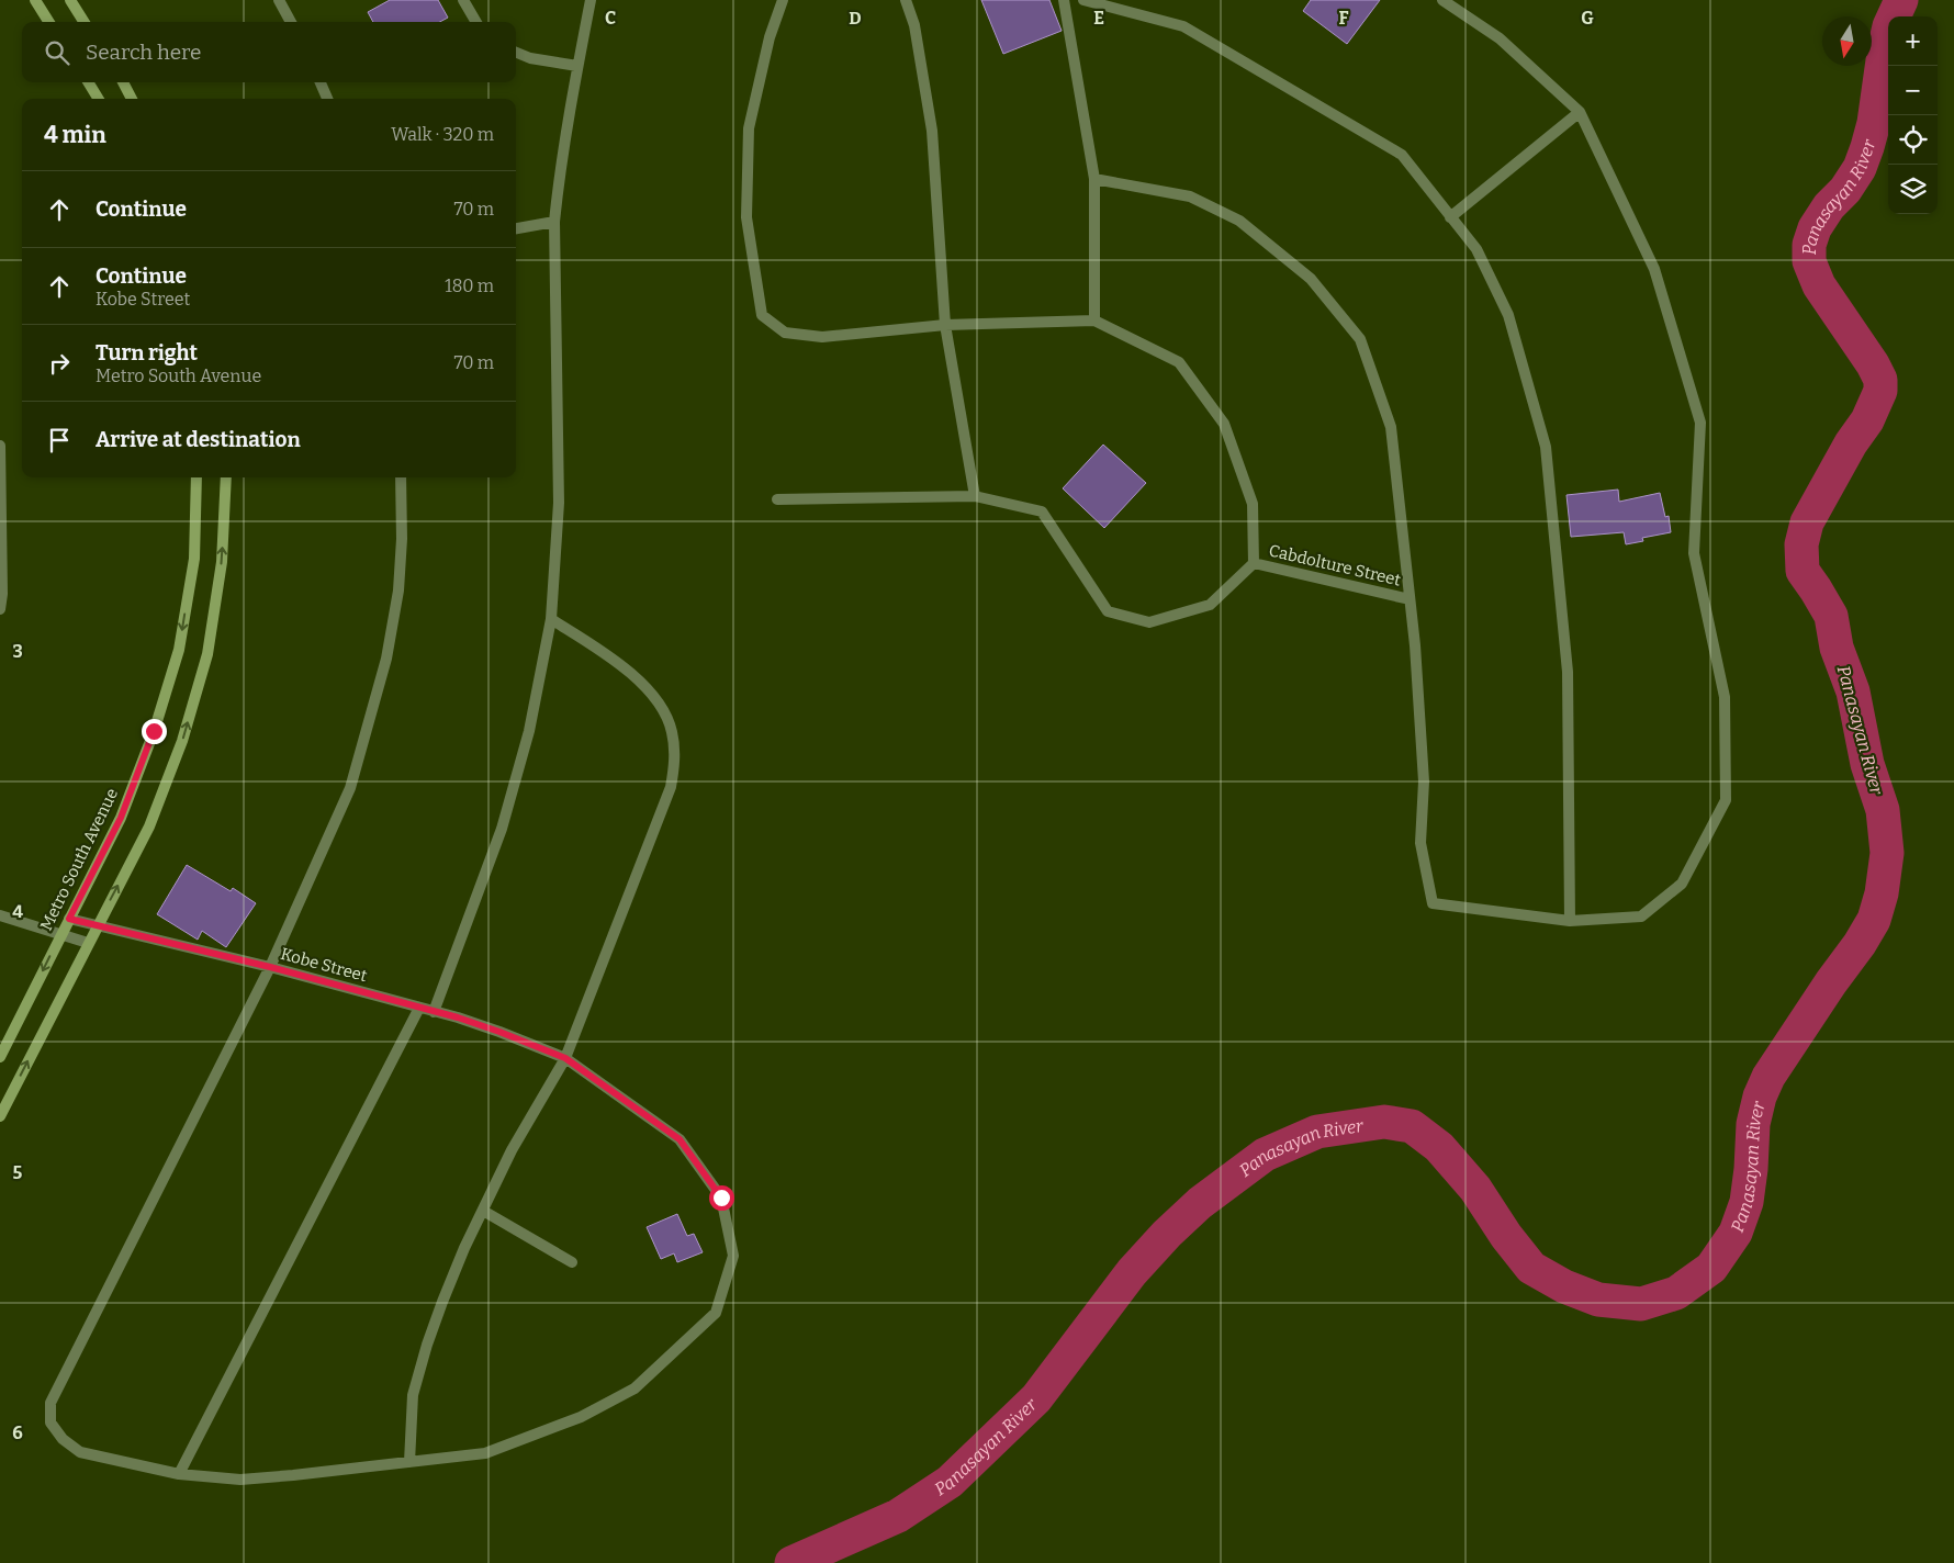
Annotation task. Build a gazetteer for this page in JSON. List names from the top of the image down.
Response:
{
  "streets": {
    "street": ["Cabdolture Street", "Metro South Avenue", "Kobe Street"]
  },
  "crossings": [
    ["Metro South Avenue", "Kobe Street"]
  ],
  "water": ["Panasayan River"],
  "north": "bottom",
  "page": {
    "map_buttons": ["+", "−"],
    "search": "Search here",
    "heading": ["4 min", "Walk · 320 m"],
    "list": [
      ["Continue", "70 m"],
      ["Continue", "Kobe Street", "180 m"],
      ["Turn right", "Metro South Avenue", "70 m"],
      "Arrive at destination"
    ]
  },
  "grid": {
    "columns": [
      "C",
      "D",
      "E",
      "F",
      "G"
    ],
    "rows": [
      "3",
      "4",
      "5",
      "6"
    ]
  }
}
